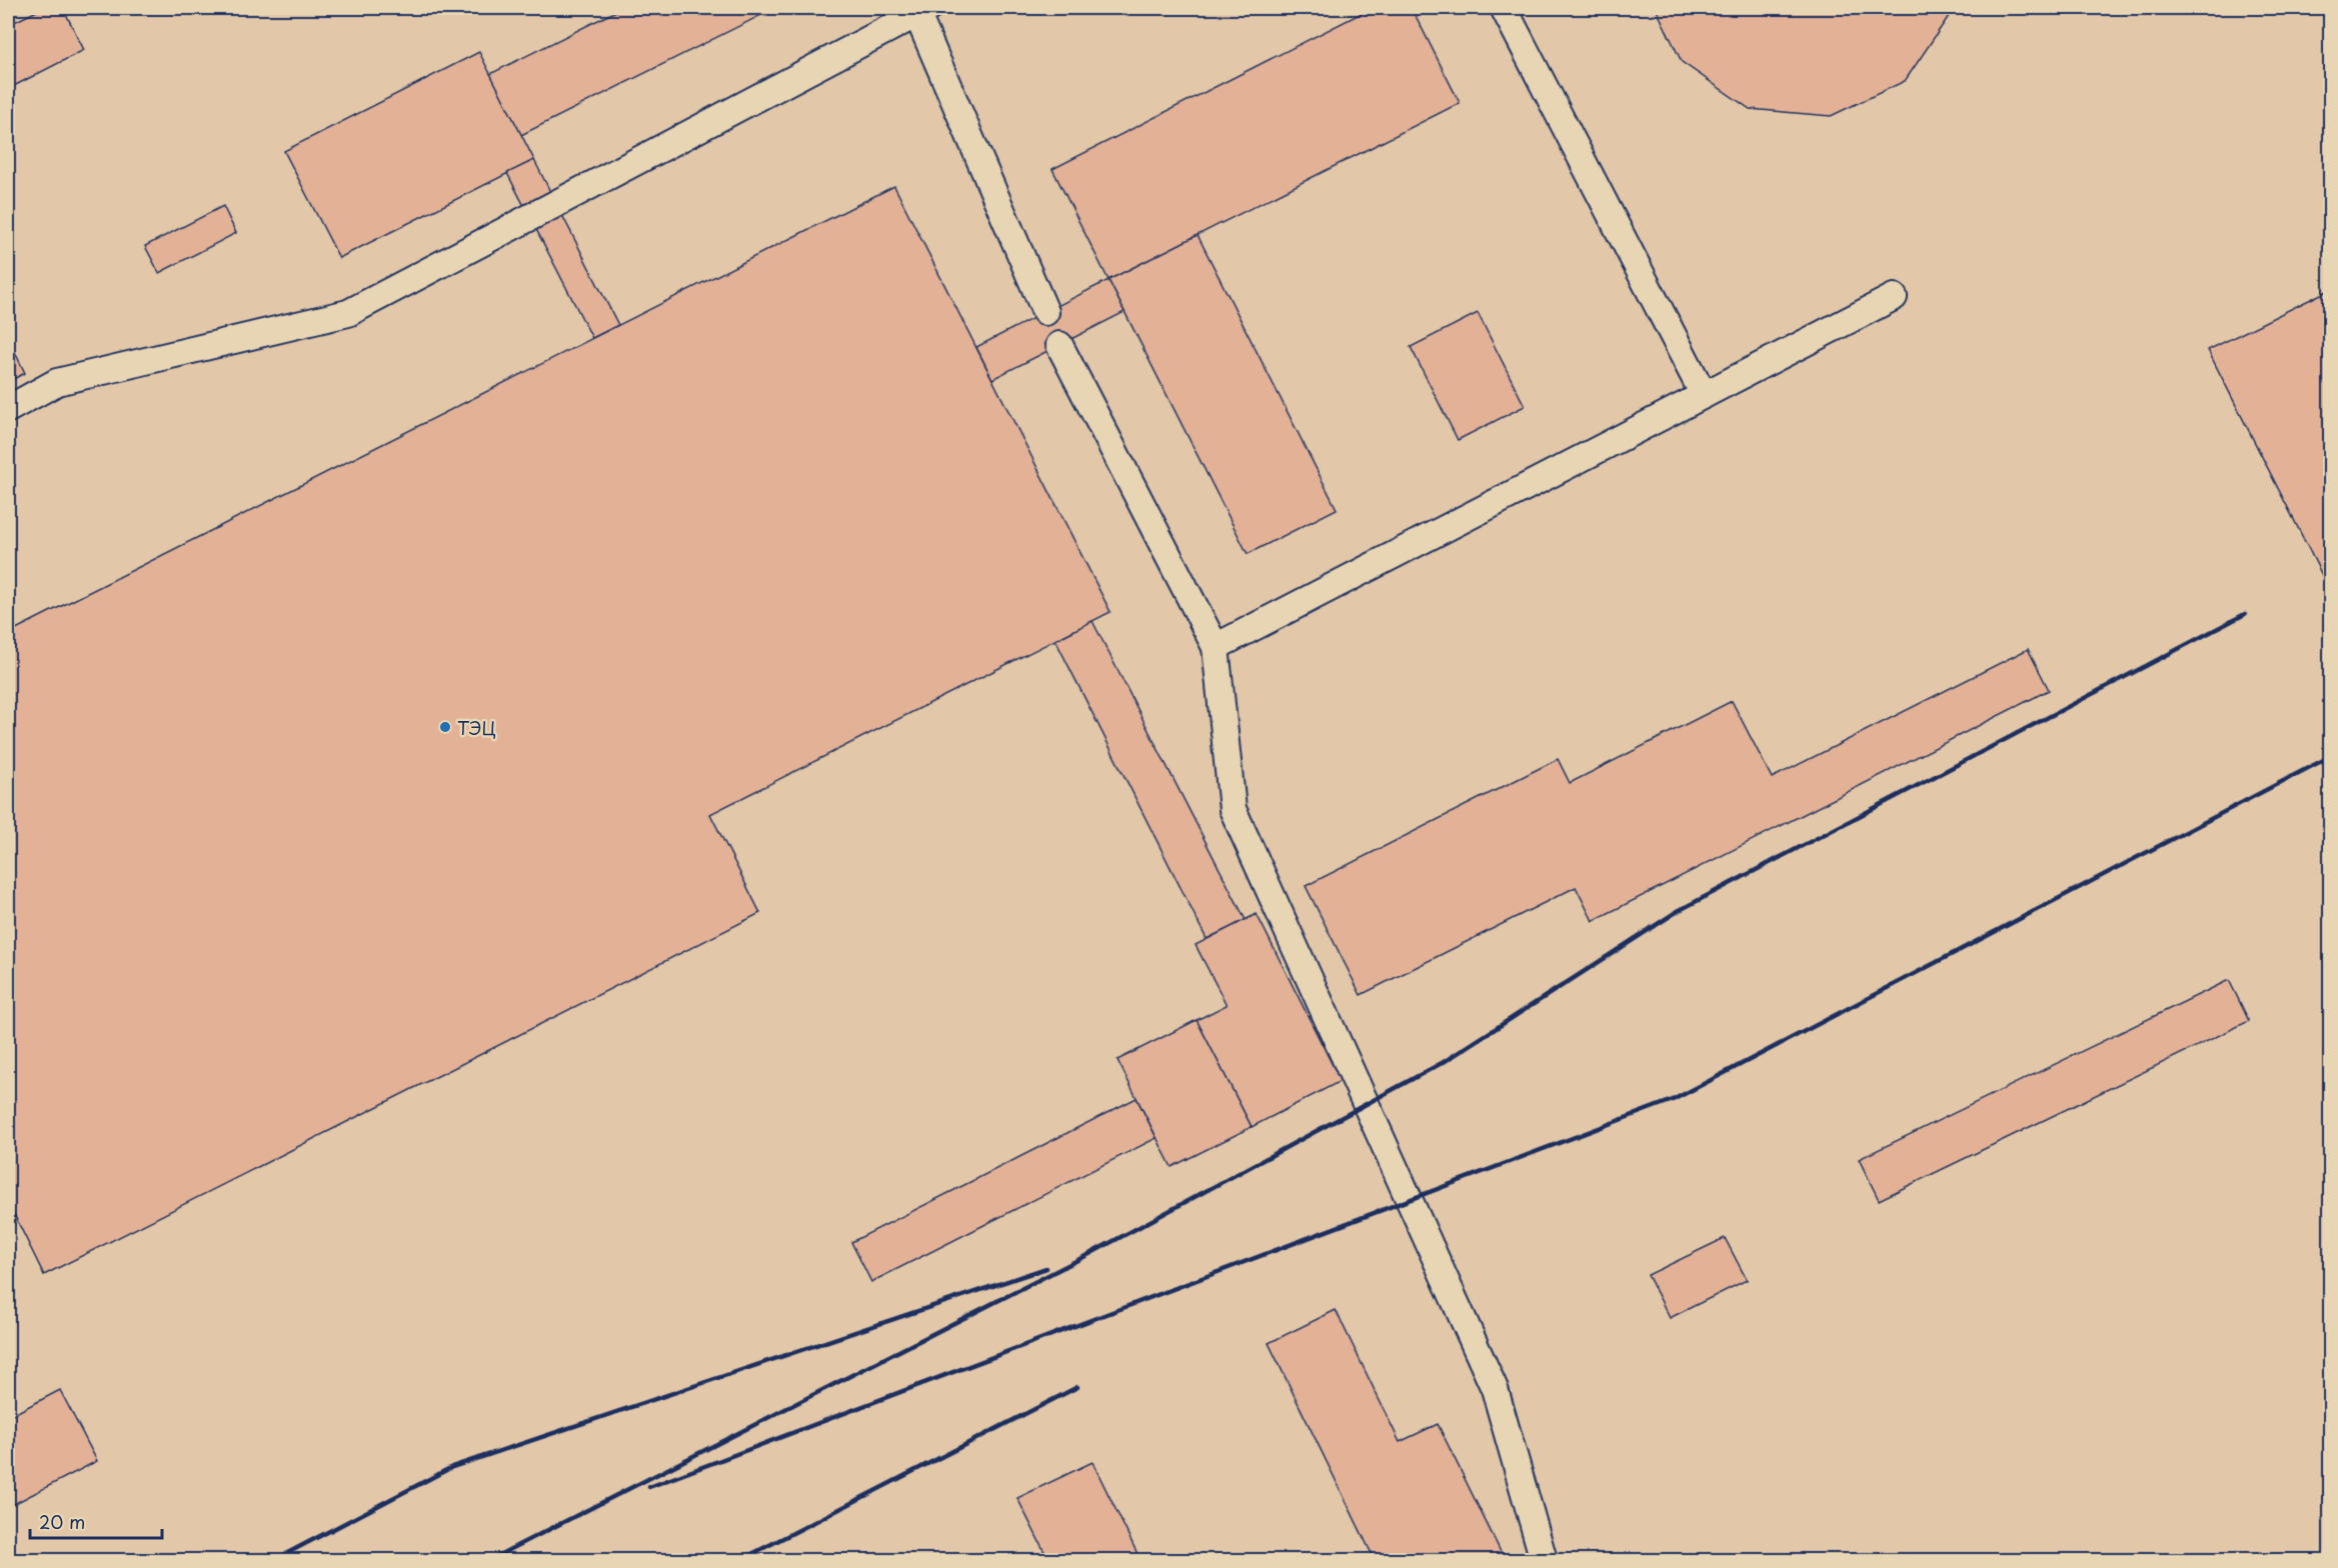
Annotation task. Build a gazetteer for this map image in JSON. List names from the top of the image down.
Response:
{
  "places": ["ТЭЦ"],
  "scale_bar": "20 m"
}
